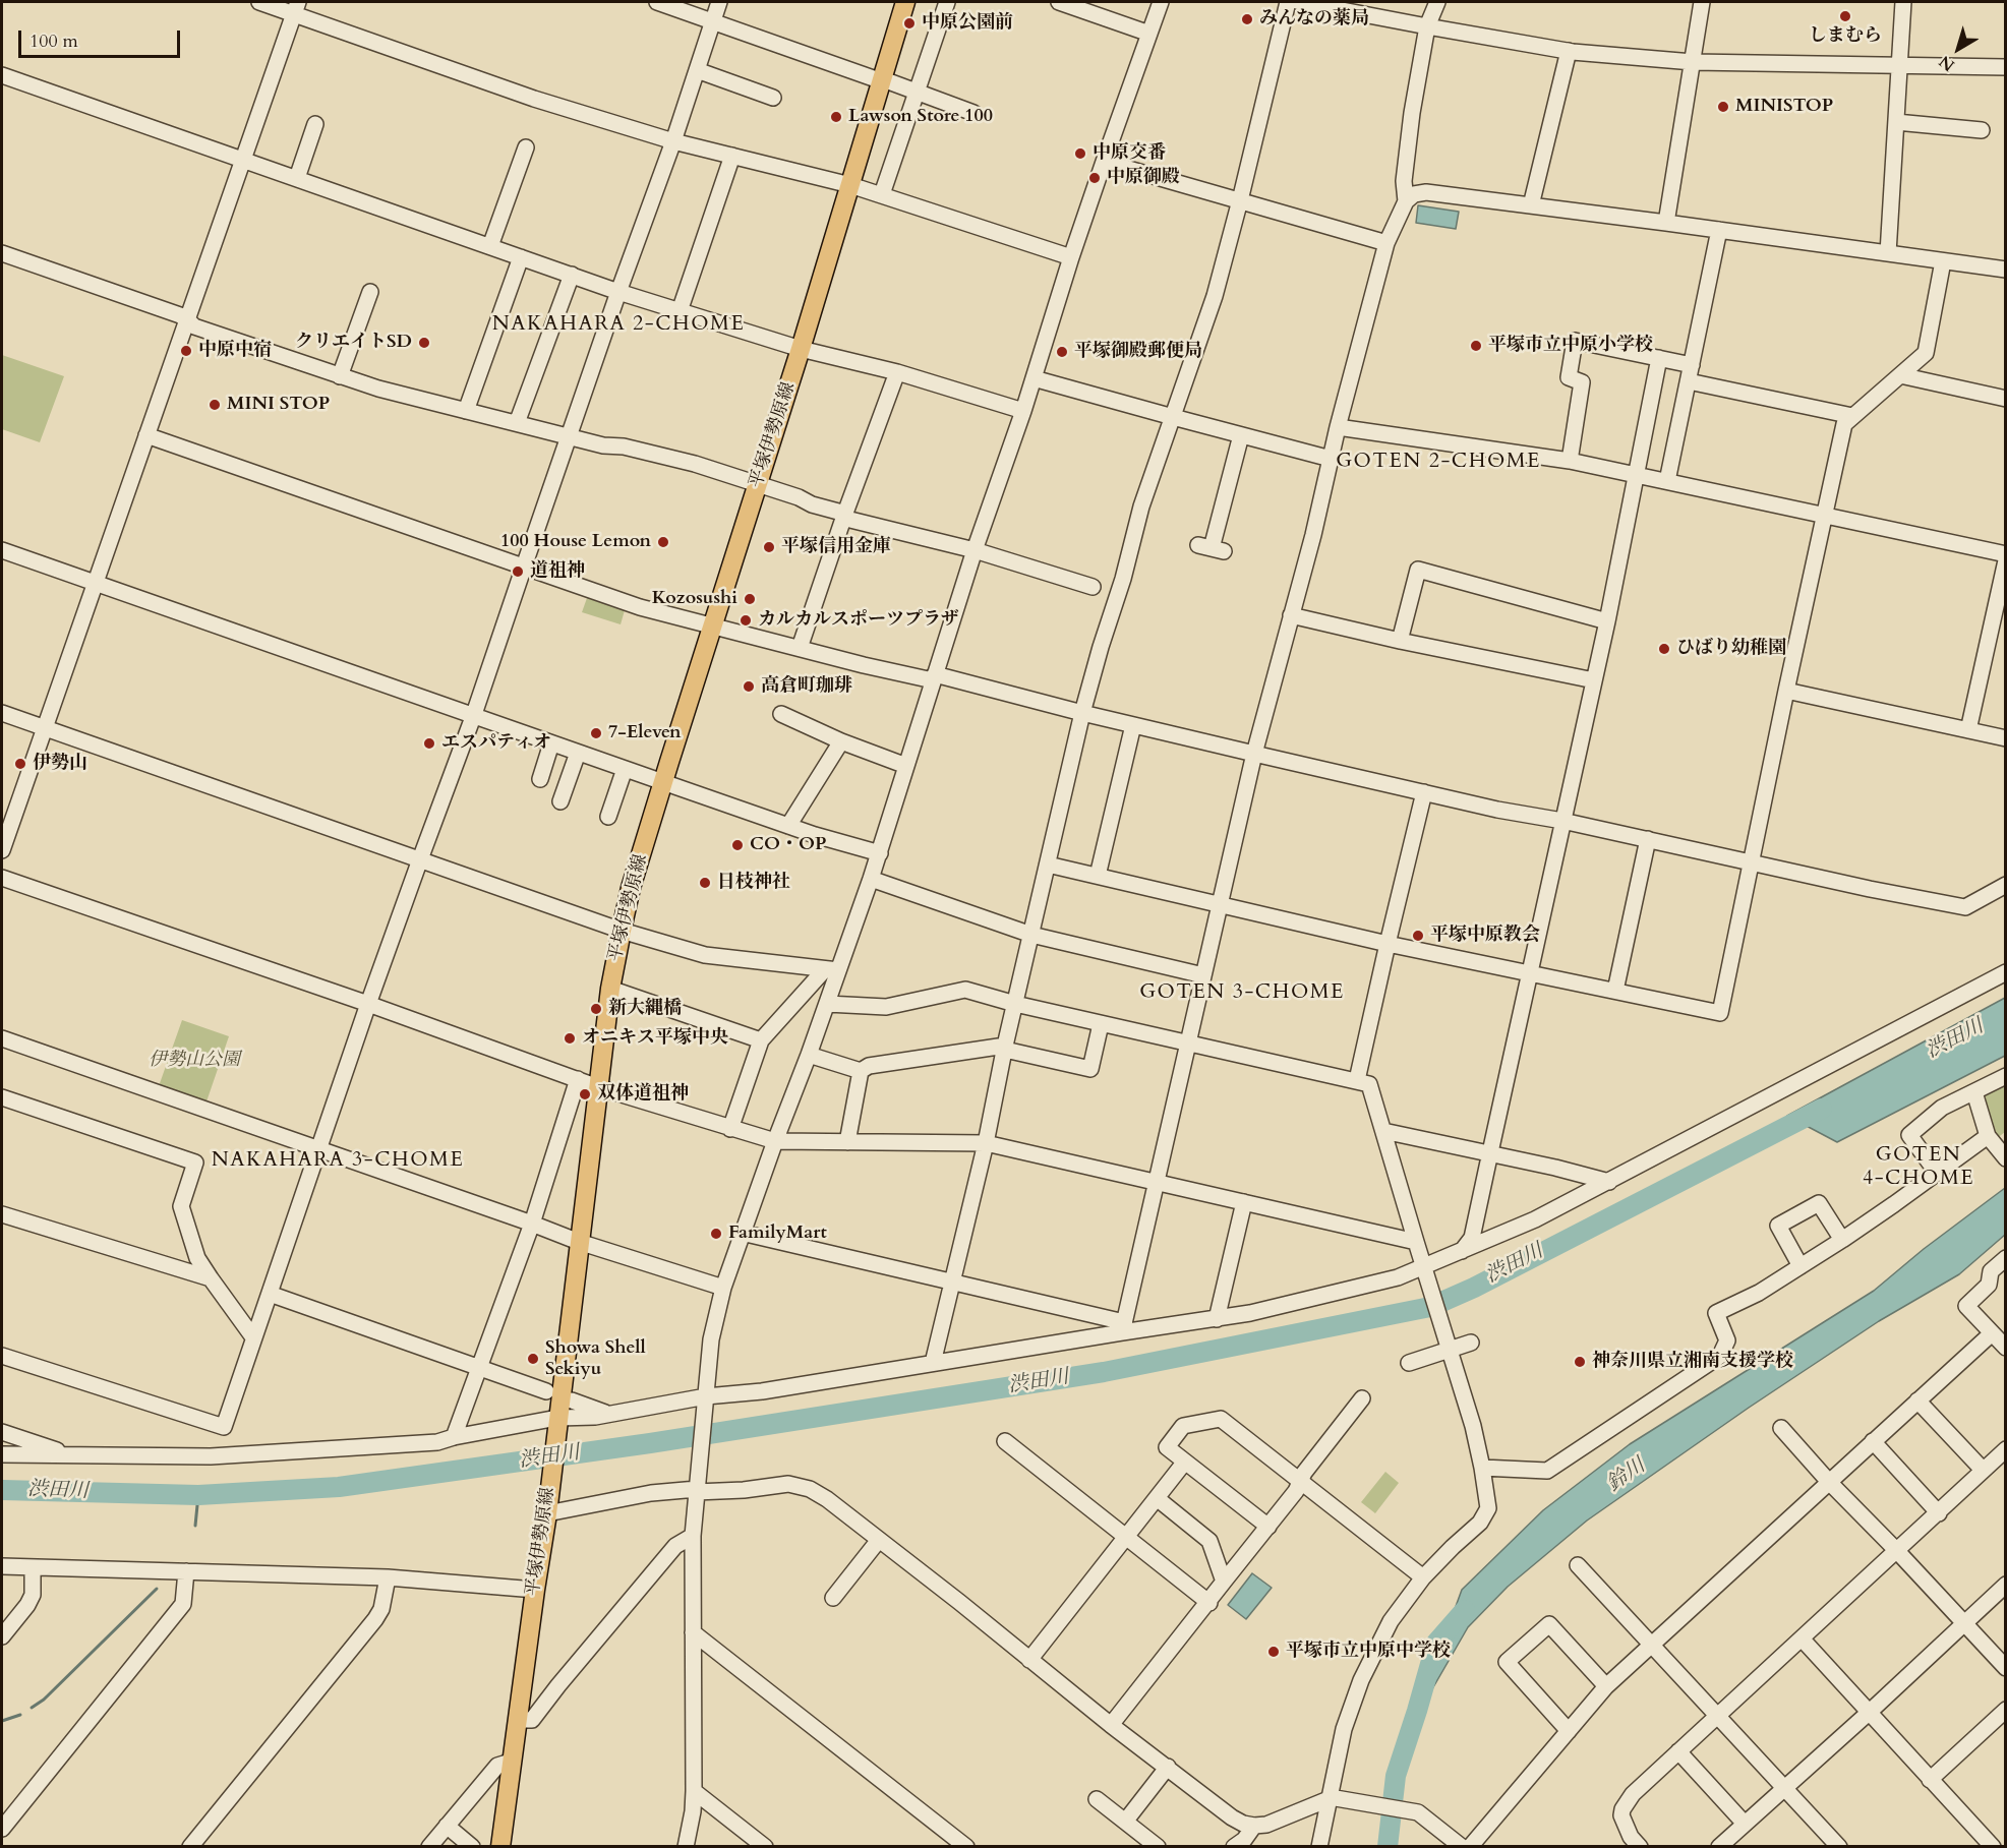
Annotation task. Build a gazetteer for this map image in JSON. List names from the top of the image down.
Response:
{
  "streets": {
    "main road": ["平塚伊勢原線"]
  },
  "districts": [
    "NAKAHARA 2-CHOME",
    "GOTEN 2-CHOME",
    "GOTEN 3-CHOME",
    "GOTEN 4-CHOME",
    "NAKAHARA 3-CHOME"
  ],
  "water": ["渋田川", "鈴川"],
  "parks": ["伊勢山公園"],
  "places": [
    "しまむら",
    "みんなの薬局",
    "中原公園前",
    "MINISTOP",
    "Lawson Store 100",
    "中原交番",
    "中原御殿",
    "クリエイトSD",
    "平塚市立中原小学校",
    "中原中宿",
    "平塚御殿郵便局",
    "MINI STOP",
    "100 House Lemon",
    "平塚信用金庫",
    "道祖神",
    "Kozosushi",
    "カルカルスポーツプラザ",
    "ひばり幼稚園",
    "高倉町珈琲",
    "7-Eleven",
    "エスパティオ",
    "伊勢山",
    "CO・OP",
    "日枝神社",
    "平塚中原教会",
    "新大縄橋",
    "オニキス平塚中央",
    "双体道祖神",
    "FamilyMart",
    "Showa Shell Sekiyu",
    "神奈川県立湘南支援学校",
    "平塚市立中原中学校"
  ],
  "scale_bar": "100 m",
  "north": "bottom left"
}
